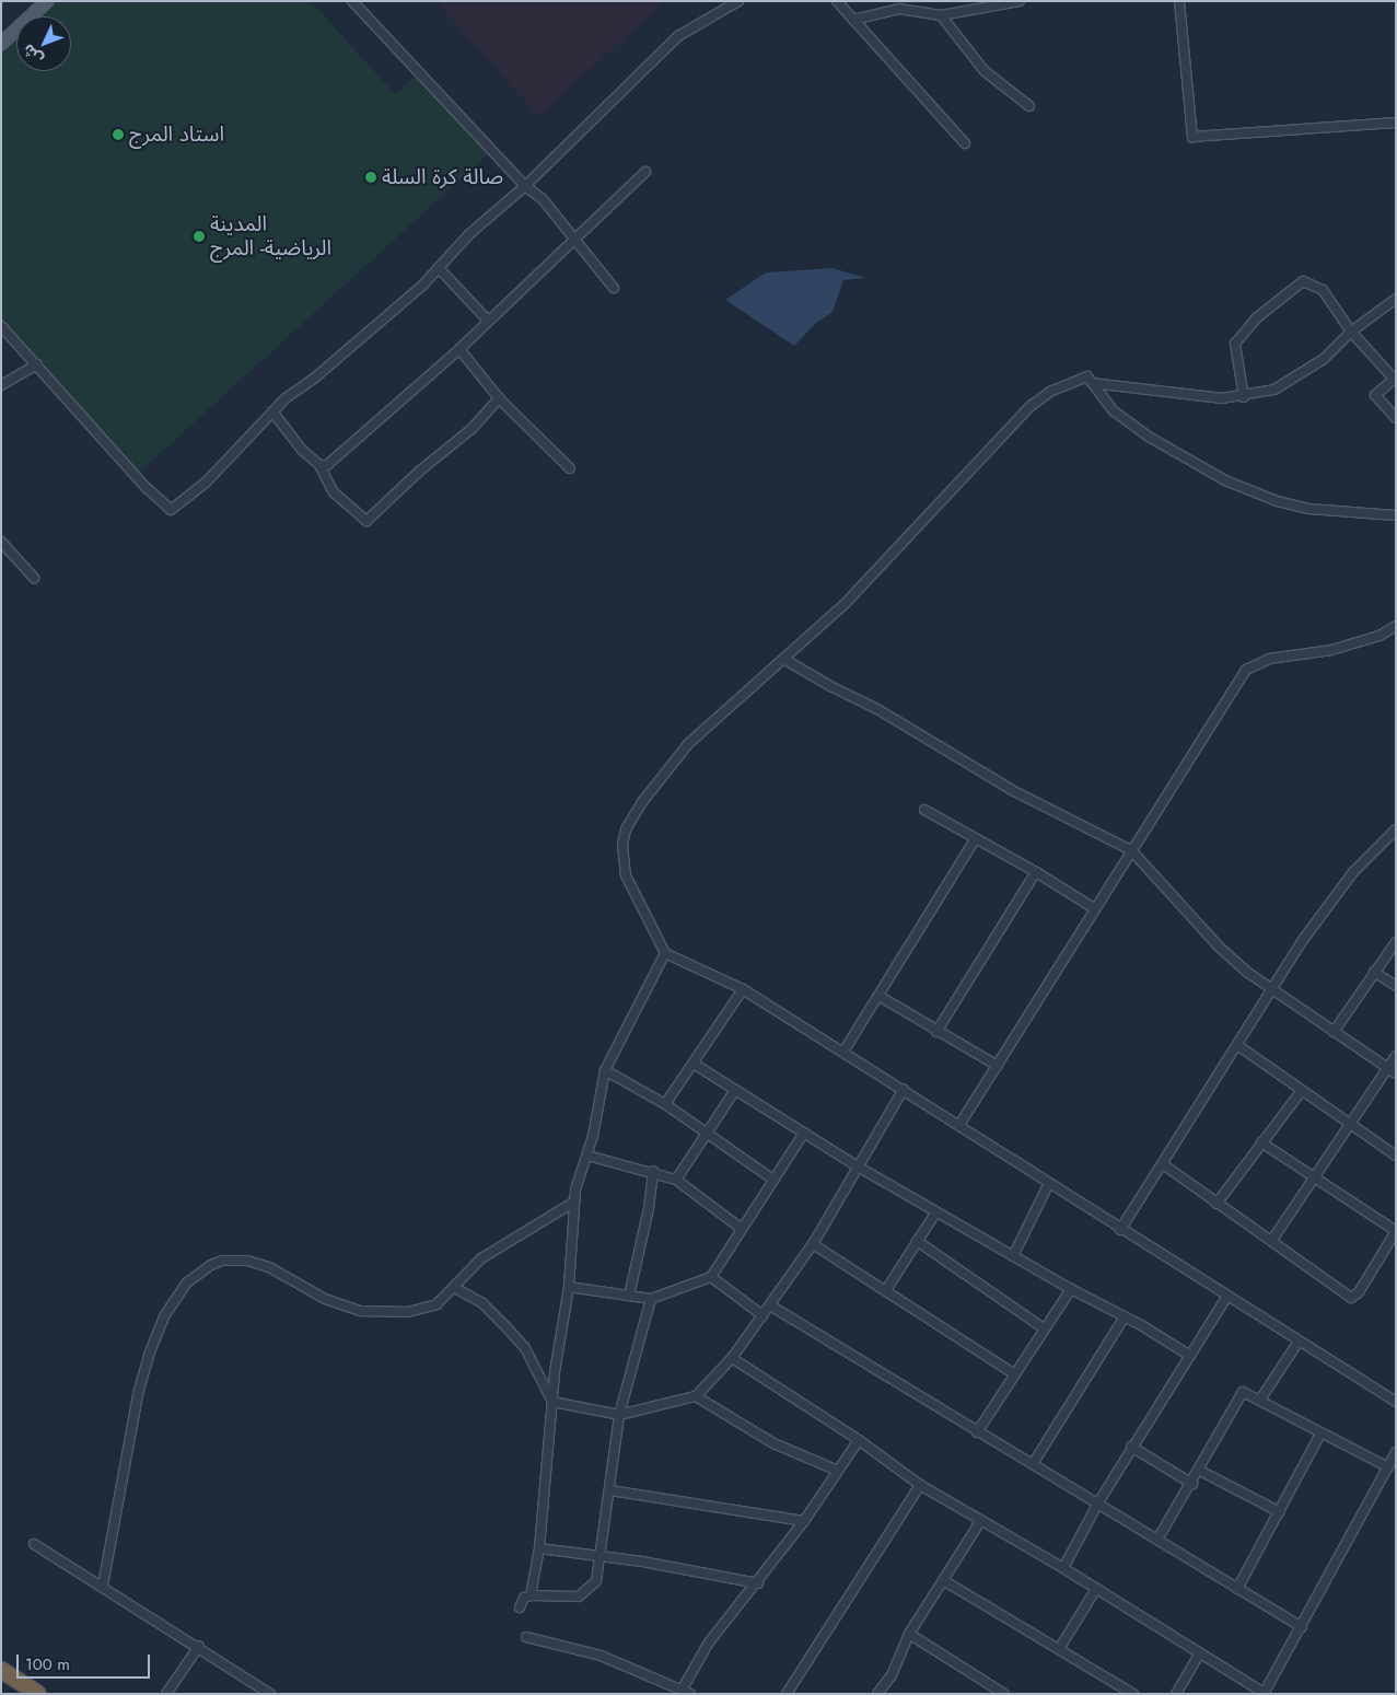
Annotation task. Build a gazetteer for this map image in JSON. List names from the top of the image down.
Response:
{
  "places": ["استاد المرج", "صالة كرة السلة", "المدينة الرياضية- المرج"],
  "scale_bar": "100 m",
  "north": "bottom left"
}
